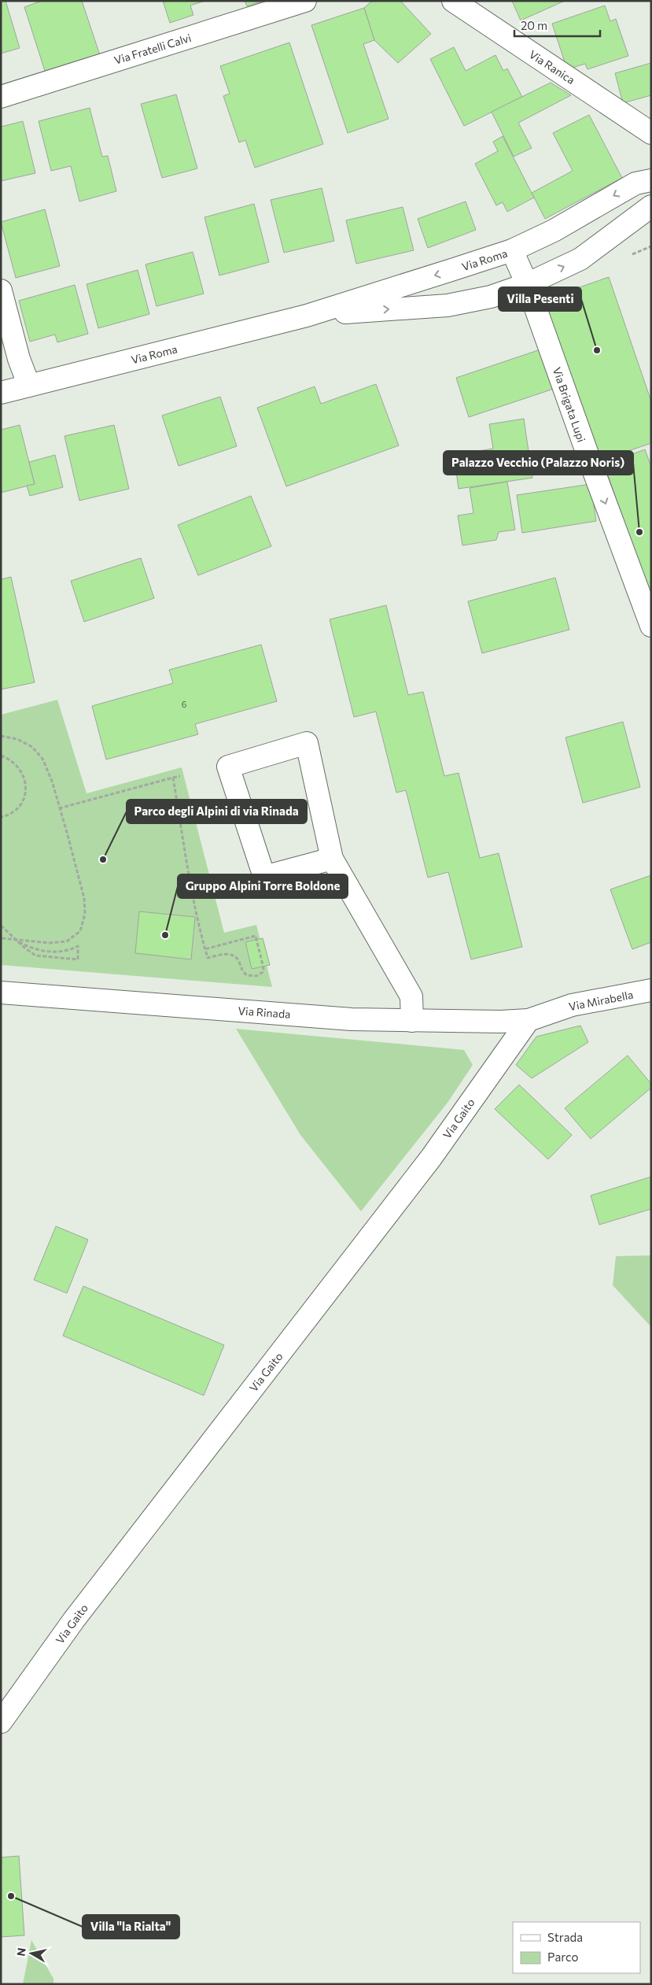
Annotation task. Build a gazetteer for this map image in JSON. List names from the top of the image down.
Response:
{
  "streets": {
    "street": [
      "Via Fratelli Calvi",
      "Via Ranica",
      "Via Roma",
      "Via Brigata Lupi",
      "Via Mirabella",
      "Via Rinada",
      "Via Gaito"
    ]
  },
  "crossings": [
    ["Via Roma", "Via Brigata Lupi"],
    ["Via Mirabella", "Via Rinada"],
    ["Via Mirabella", "Via Gaito"],
    ["Via Rinada", "Via Gaito"]
  ],
  "one_way": ["Via Brigata Lupi"],
  "places": [
    "Villa Pesenti",
    "Palazzo Vecchio (Palazzo Noris)",
    "Parco degli Alpini di via Rinada",
    "Gruppo Alpini Torre Boldone",
    "Villa \"la Rialta\""
  ],
  "house_numbers": ["6"],
  "legend": ["Strada", "Parco"],
  "scale_bar": "20 m",
  "north": "left"
}
